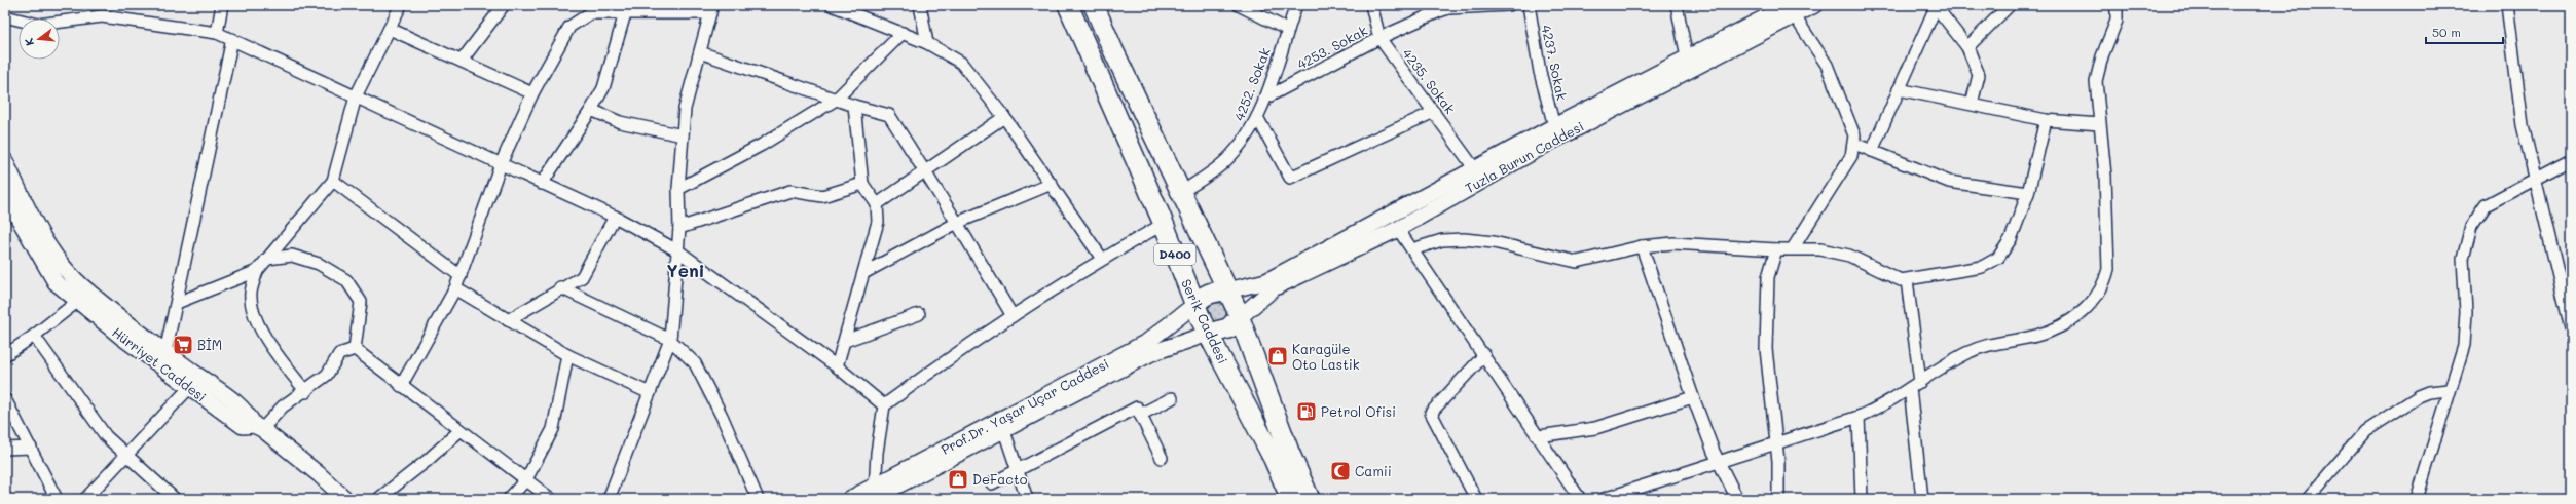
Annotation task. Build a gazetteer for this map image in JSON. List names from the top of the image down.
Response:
{
  "streets": {
    "highway": ["D400", "Serik Caddesi"],
    "main road": ["Tuzla Burun Caddesi", "Hürriyet Caddesi", "Prof.Dr. Yaşar Uçar Caddesi"],
    "street": [
      "4253. Sokak",
      "4237. Sokak",
      "4235. Sokak",
      "4252. Sokak"
    ]
  },
  "crossings": [
    ["4253. Sokak", "4235. Sokak"],
    ["4253. Sokak", "4252. Sokak"],
    ["4237. Sokak", "Tuzla Burun Caddesi"],
    ["4235. Sokak", "Tuzla Burun Caddesi"],
    ["4252. Sokak", "D400"],
    ["Tuzla Burun Caddesi", "D400"],
    ["Tuzla Burun Caddesi", "Serik Caddesi"],
    ["Tuzla Burun Caddesi", "Prof.Dr. Yaşar Uçar Caddesi"],
    ["D400", "Serik Caddesi"],
    ["D400", "Prof.Dr. Yaşar Uçar Caddesi"],
    ["Serik Caddesi", "Prof.Dr. Yaşar Uçar Caddesi"]
  ],
  "districts": ["Yeni"],
  "places": {
    "supermarket": ["BİM"],
    "shop": ["Karagüle Oto Lastik", "DeFacto"],
    "fuel station": ["Petrol Ofisi"],
    "mosque": ["Camii"]
  },
  "scale_bar": "50 m",
  "north": "left"
}
